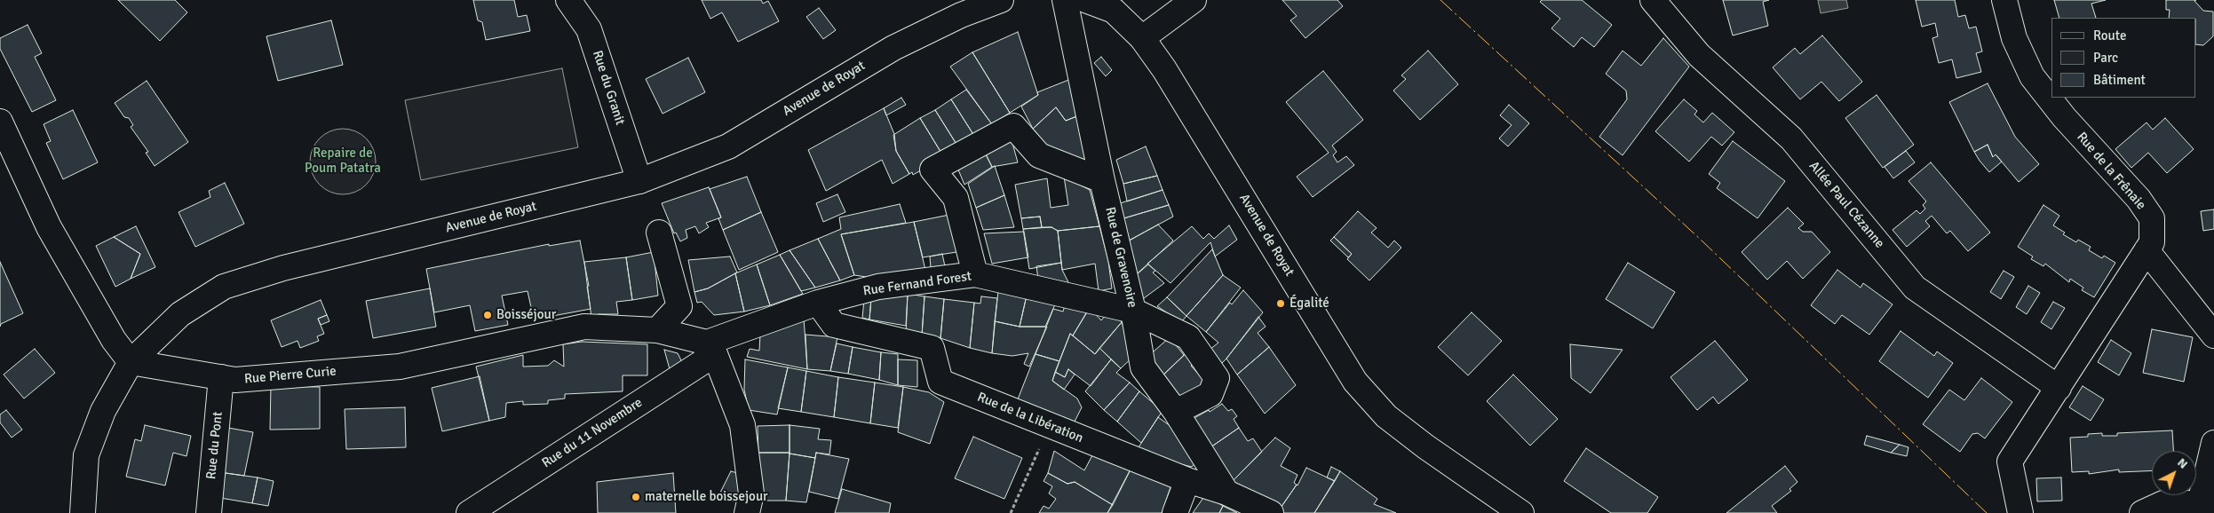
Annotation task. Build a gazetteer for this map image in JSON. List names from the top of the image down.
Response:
{
  "streets": {
    "street": [
      "Rue du Granit",
      "Avenue de Royat",
      "Rue de la Frênaie",
      "Allée Paul Cézanne",
      "Rue de Gravenoire",
      "Rue Fernand Forest",
      "Rue Pierre Curie",
      "Rue de la Libération",
      "Rue du 11 Novembre",
      "Rue du Pont"
    ]
  },
  "crossings": [
    ["Rue du Granit", "Avenue de Royat"],
    ["Avenue de Royat", "Rue Pierre Curie"],
    ["Rue de la Frênaie", "Allée Paul Cézanne"],
    ["Rue de Gravenoire", "Rue Fernand Forest"],
    ["Rue de Gravenoire", "Rue de la Libération"],
    ["Rue Fernand Forest", "Rue Pierre Curie"],
    ["Rue Fernand Forest", "Rue de la Libération"],
    ["Rue Fernand Forest", "Rue du 11 Novembre"],
    ["Rue Pierre Curie", "Rue du 11 Novembre"],
    ["Rue Pierre Curie", "Rue du Pont"]
  ],
  "parks": ["Repaire de Poum Patatra"],
  "places": ["Égalité", "Boisséjour", "maternelle boissejour"],
  "legend": ["Route", "Parc", "Bâtiment"],
  "north": "top right"
}
